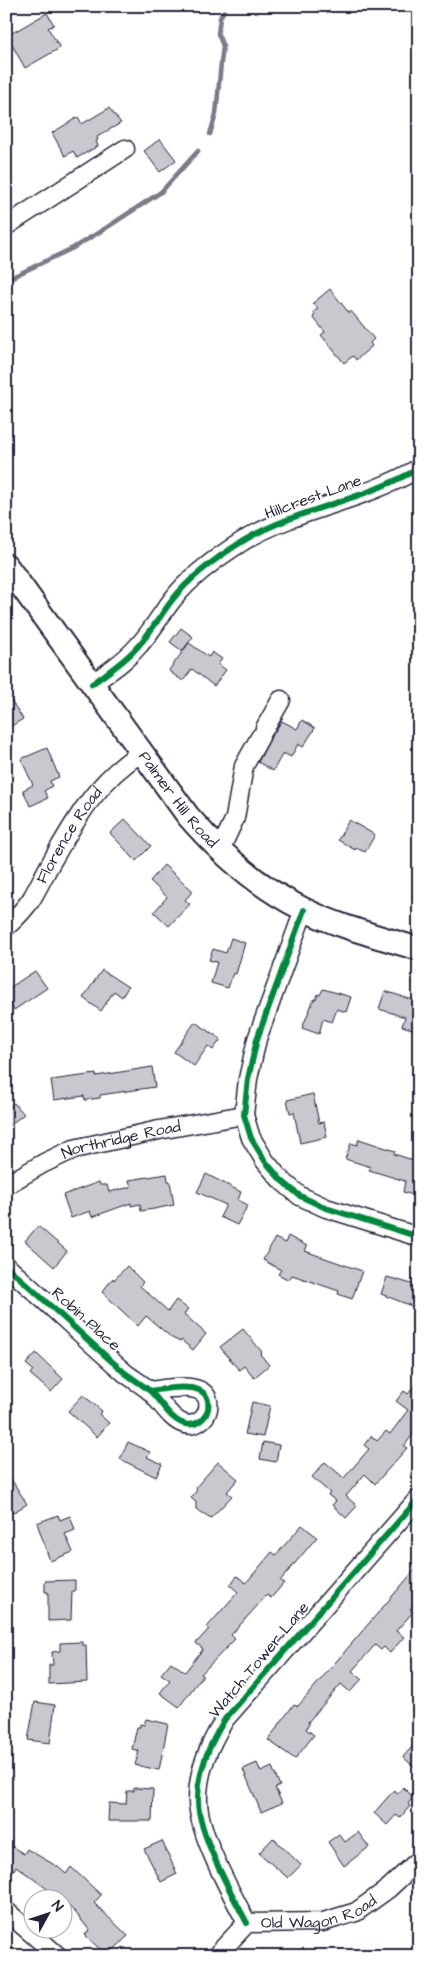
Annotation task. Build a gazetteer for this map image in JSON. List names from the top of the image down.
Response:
{
  "streets": {
    "main road": ["Palmer Hill Road"],
    "street": [
      "Hillcrest Lane",
      "Florence Road",
      "Northridge Road",
      "Robin Place",
      "Watch Tower Lane",
      "Old Wagon Road"
    ]
  },
  "crossings": [
    ["Hillcrest Lane", "Palmer Hill Road"],
    ["Palmer Hill Road", "Florence Road"],
    ["Watch Tower Lane", "Old Wagon Road"]
  ],
  "north": "top right"
}
